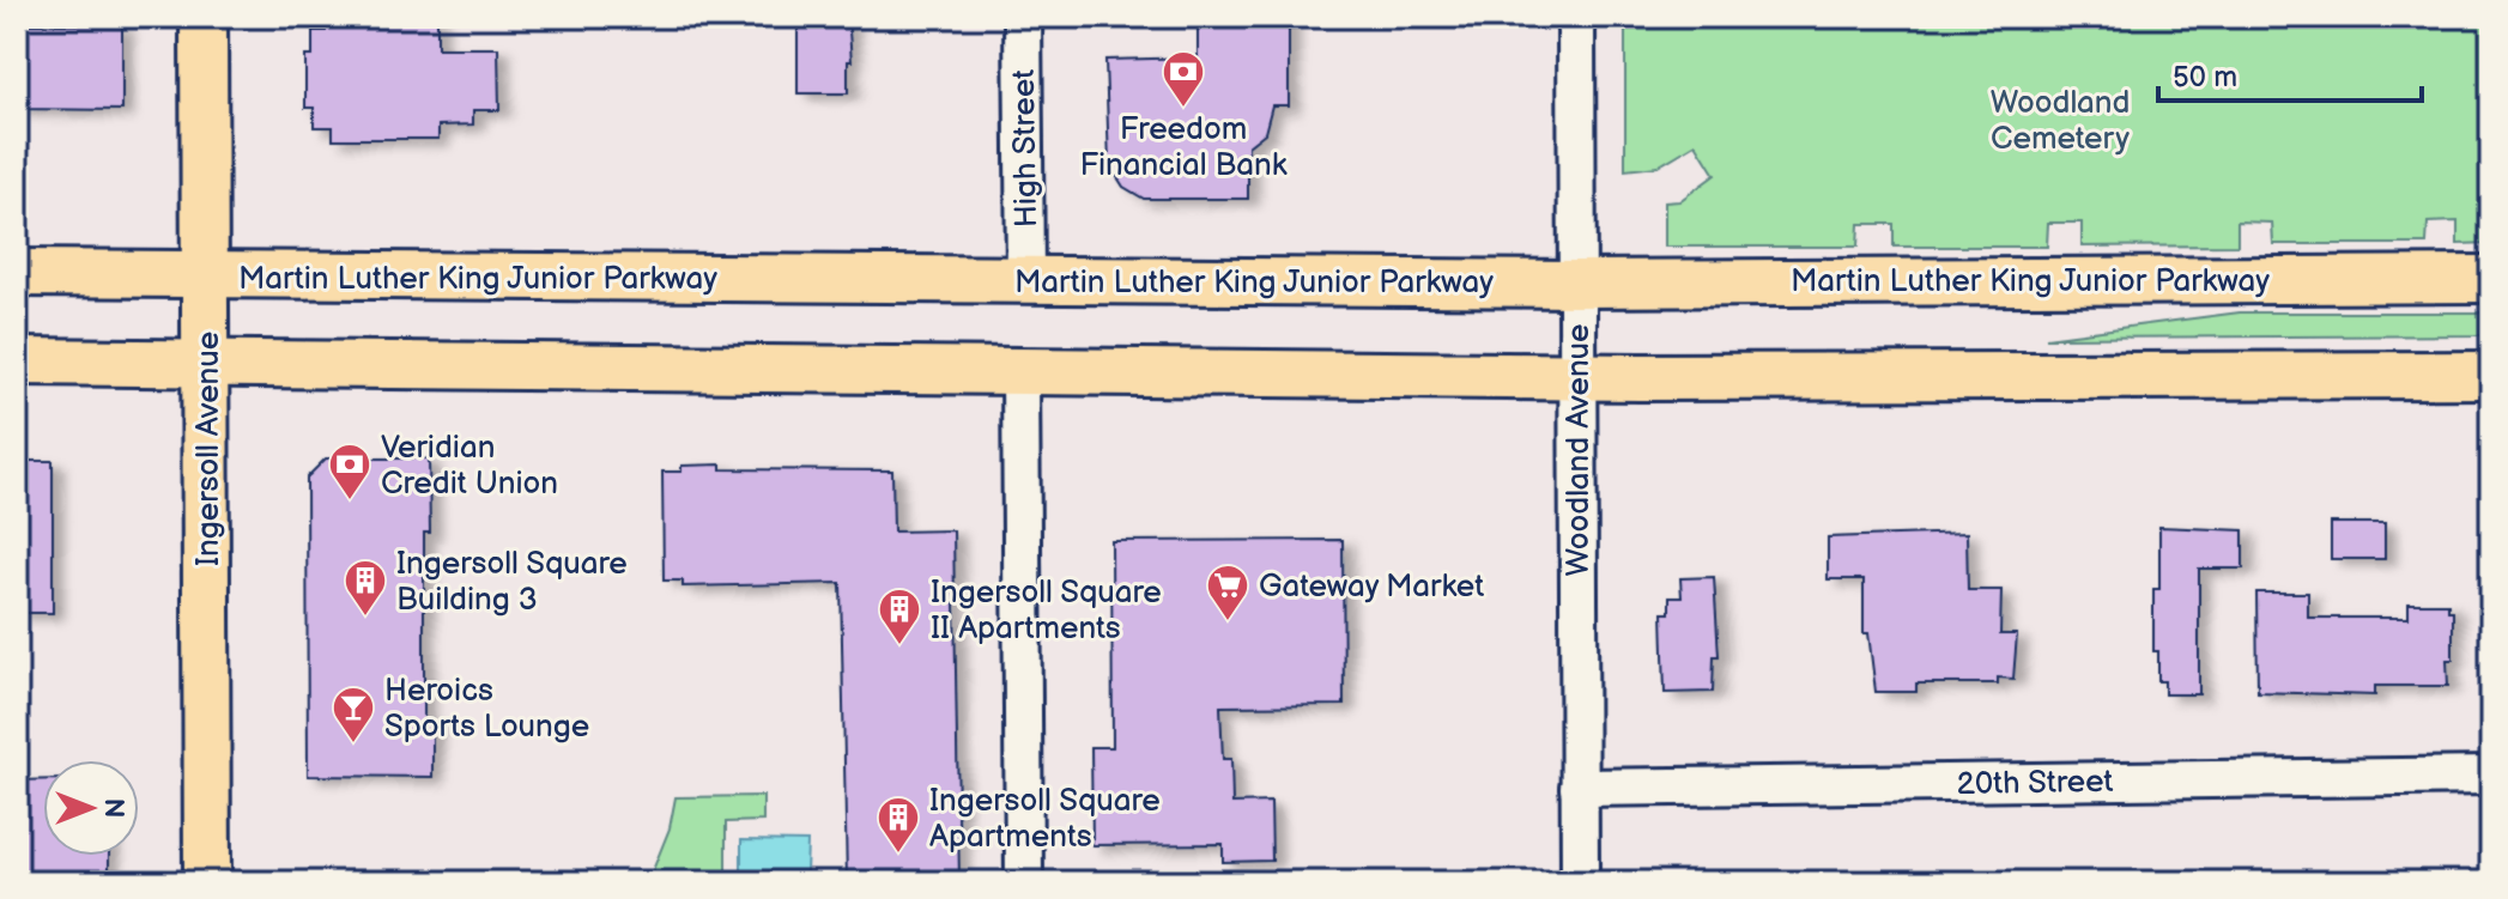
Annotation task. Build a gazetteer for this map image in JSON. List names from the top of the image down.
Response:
{
  "streets": {
    "main road": ["Martin Luther King Junior Parkway", "Ingersoll Avenue"],
    "street": ["High Street", "Woodland Avenue", "20th Street"]
  },
  "crossings": [
    ["High Street", "Martin Luther King Junior Parkway"],
    ["Martin Luther King Junior Parkway", "Ingersoll Avenue"],
    ["Martin Luther King Junior Parkway", "Woodland Avenue"],
    ["Woodland Avenue", "20th Street"]
  ],
  "parks": ["Woodland Cemetery"],
  "places": {
    "bank": ["Freedom Financial Bank", "Veridian Credit Union"],
    "building": ["Ingersoll Square Building 3", "Ingersoll Square II Apartments", "Ingersoll Square Apartments"],
    "supermarket": ["Gateway Market"],
    "bar": ["Heroics Sports Lounge"]
  },
  "scale_bar": "50 m",
  "north": "right"
}
